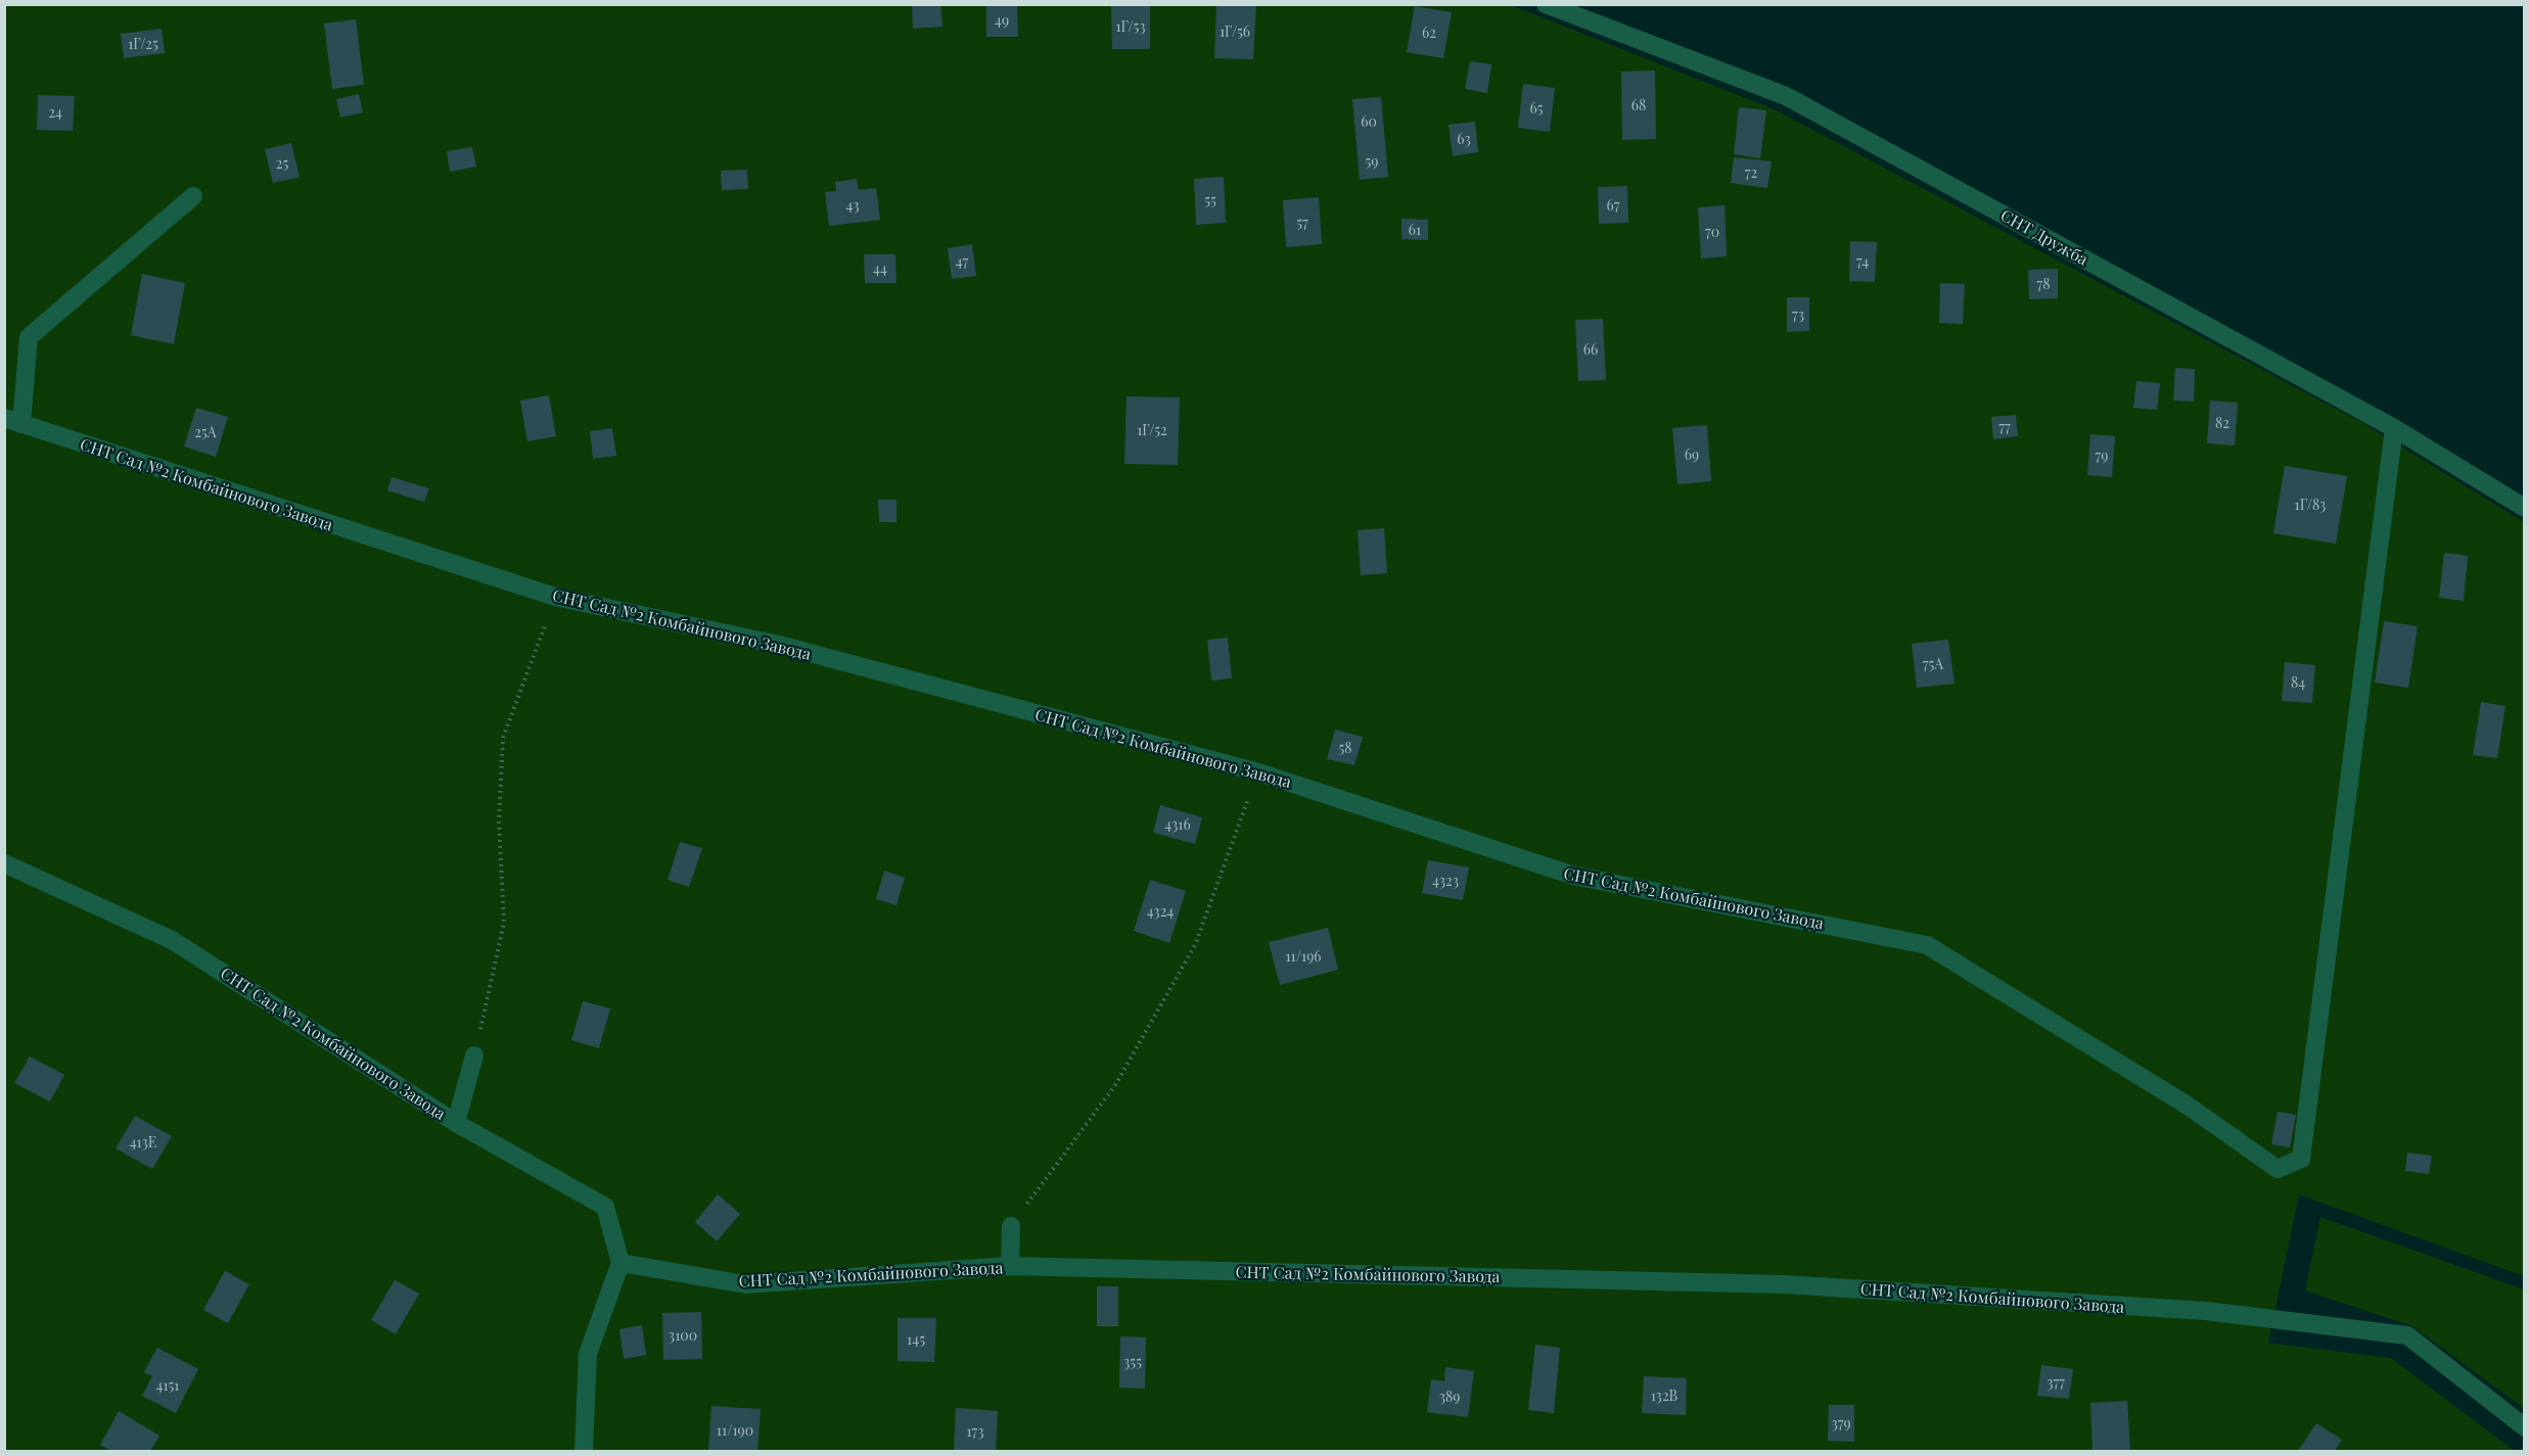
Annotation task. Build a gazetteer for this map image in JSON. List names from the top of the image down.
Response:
{
  "streets": {
    "street": ["СНТ Дружба", "СНТ Сад №2 Комбайнового Завода"]
  },
  "crossings": [
    ["СНТ Дружба", "СНТ Сад №2 Комбайнового Завода"]
  ],
  "house_numbers": [
    "49",
    "1Г/53",
    "1Г/56",
    "62",
    "1Г/25",
    "68",
    "65",
    "24",
    "60",
    "63",
    "59",
    "25",
    "72",
    "55",
    "43",
    "67",
    "57",
    "61",
    "70",
    "47",
    "74",
    "44",
    "78",
    "73",
    "66",
    "82",
    "77",
    "1Г/52",
    "25А",
    "69",
    "79",
    "1Г/83",
    "75А",
    "84",
    "58",
    "4316",
    "4323",
    "4324",
    "11/196",
    "413Е",
    "3100",
    "145",
    "355",
    "377",
    "4151",
    "132В",
    "389",
    "379",
    "11/190",
    "173"
  ]
}
